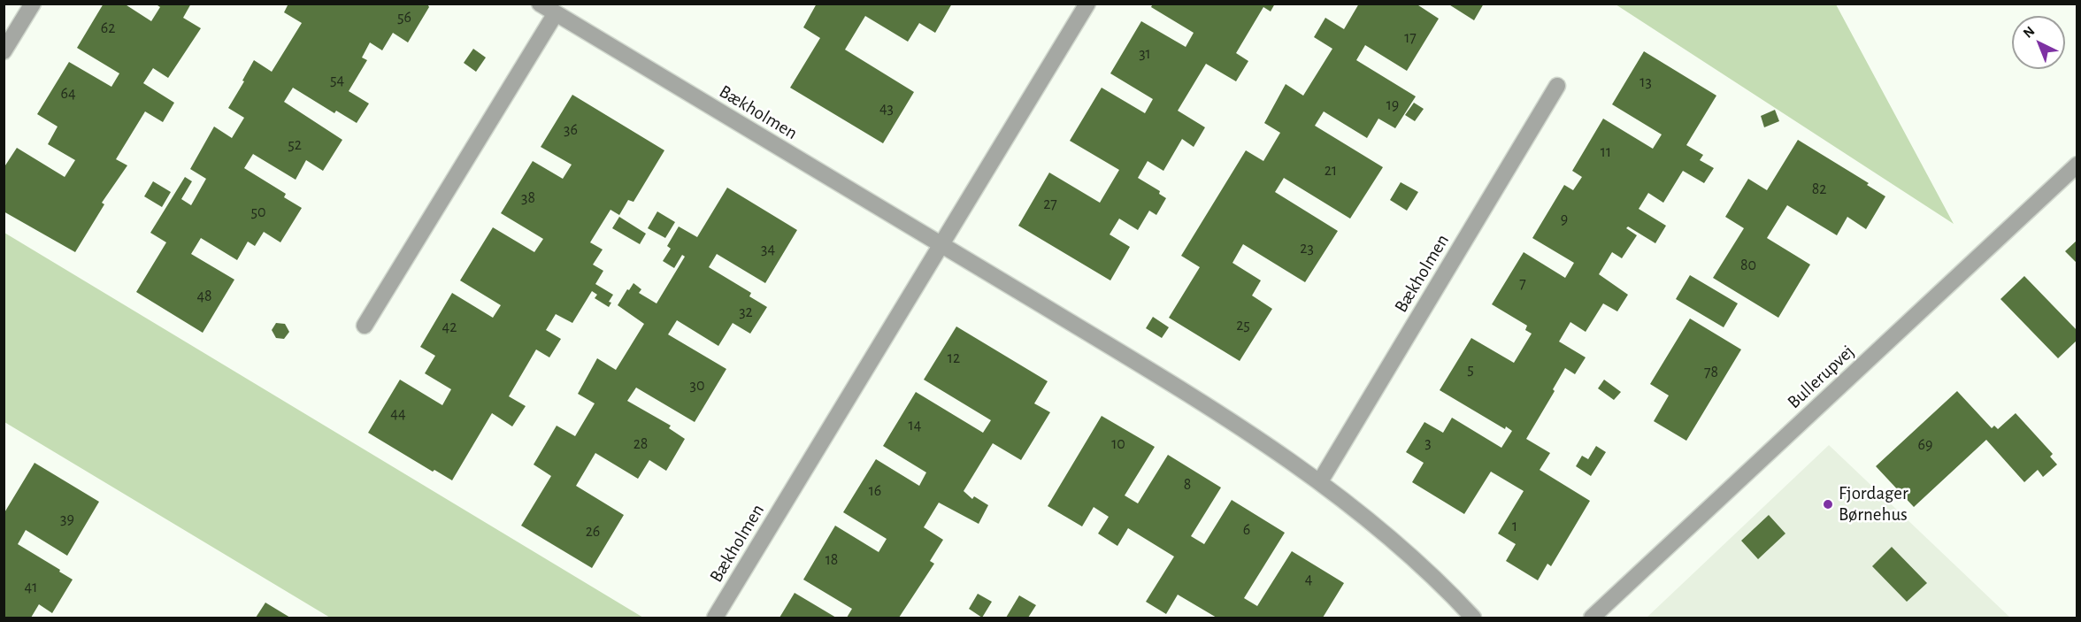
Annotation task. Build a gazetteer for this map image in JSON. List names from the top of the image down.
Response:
{
  "streets": {
    "street": ["Bækholmen", "Bullerupvej"]
  },
  "places": ["Fjordager Børnehus"],
  "house_numbers": [
    "56",
    "62",
    "17",
    "31",
    "54",
    "13",
    "64",
    "19",
    "43",
    "36",
    "52",
    "11",
    "21",
    "82",
    "38",
    "27",
    "50",
    "9",
    "23",
    "34",
    "80",
    "7",
    "48",
    "32",
    "25",
    "42",
    "12",
    "5",
    "78",
    "30",
    "44",
    "14",
    "3",
    "28",
    "10",
    "69",
    "8",
    "16",
    "39",
    "1",
    "6",
    "26",
    "18",
    "4",
    "41"
  ],
  "north": "top left"
}
